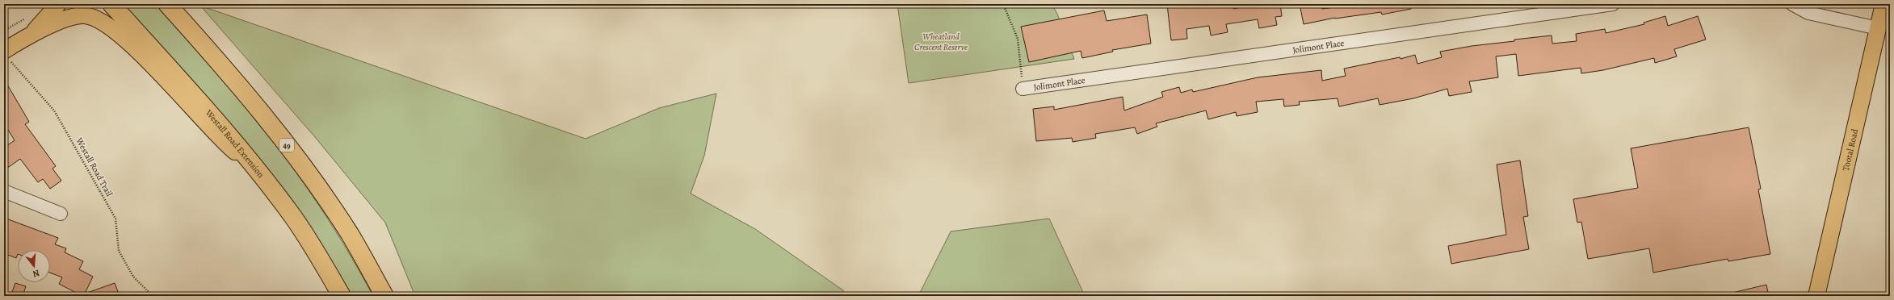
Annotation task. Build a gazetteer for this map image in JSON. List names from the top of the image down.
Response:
{
  "streets": {
    "highway": ["Westall Road Extension", "49"],
    "main road": ["Tootal Road"],
    "street": ["Jolimont Place"],
    "path": ["Westall Road Trail"]
  },
  "parks": ["Wheatland Crescent Reserve"],
  "north": "bottom"
}
